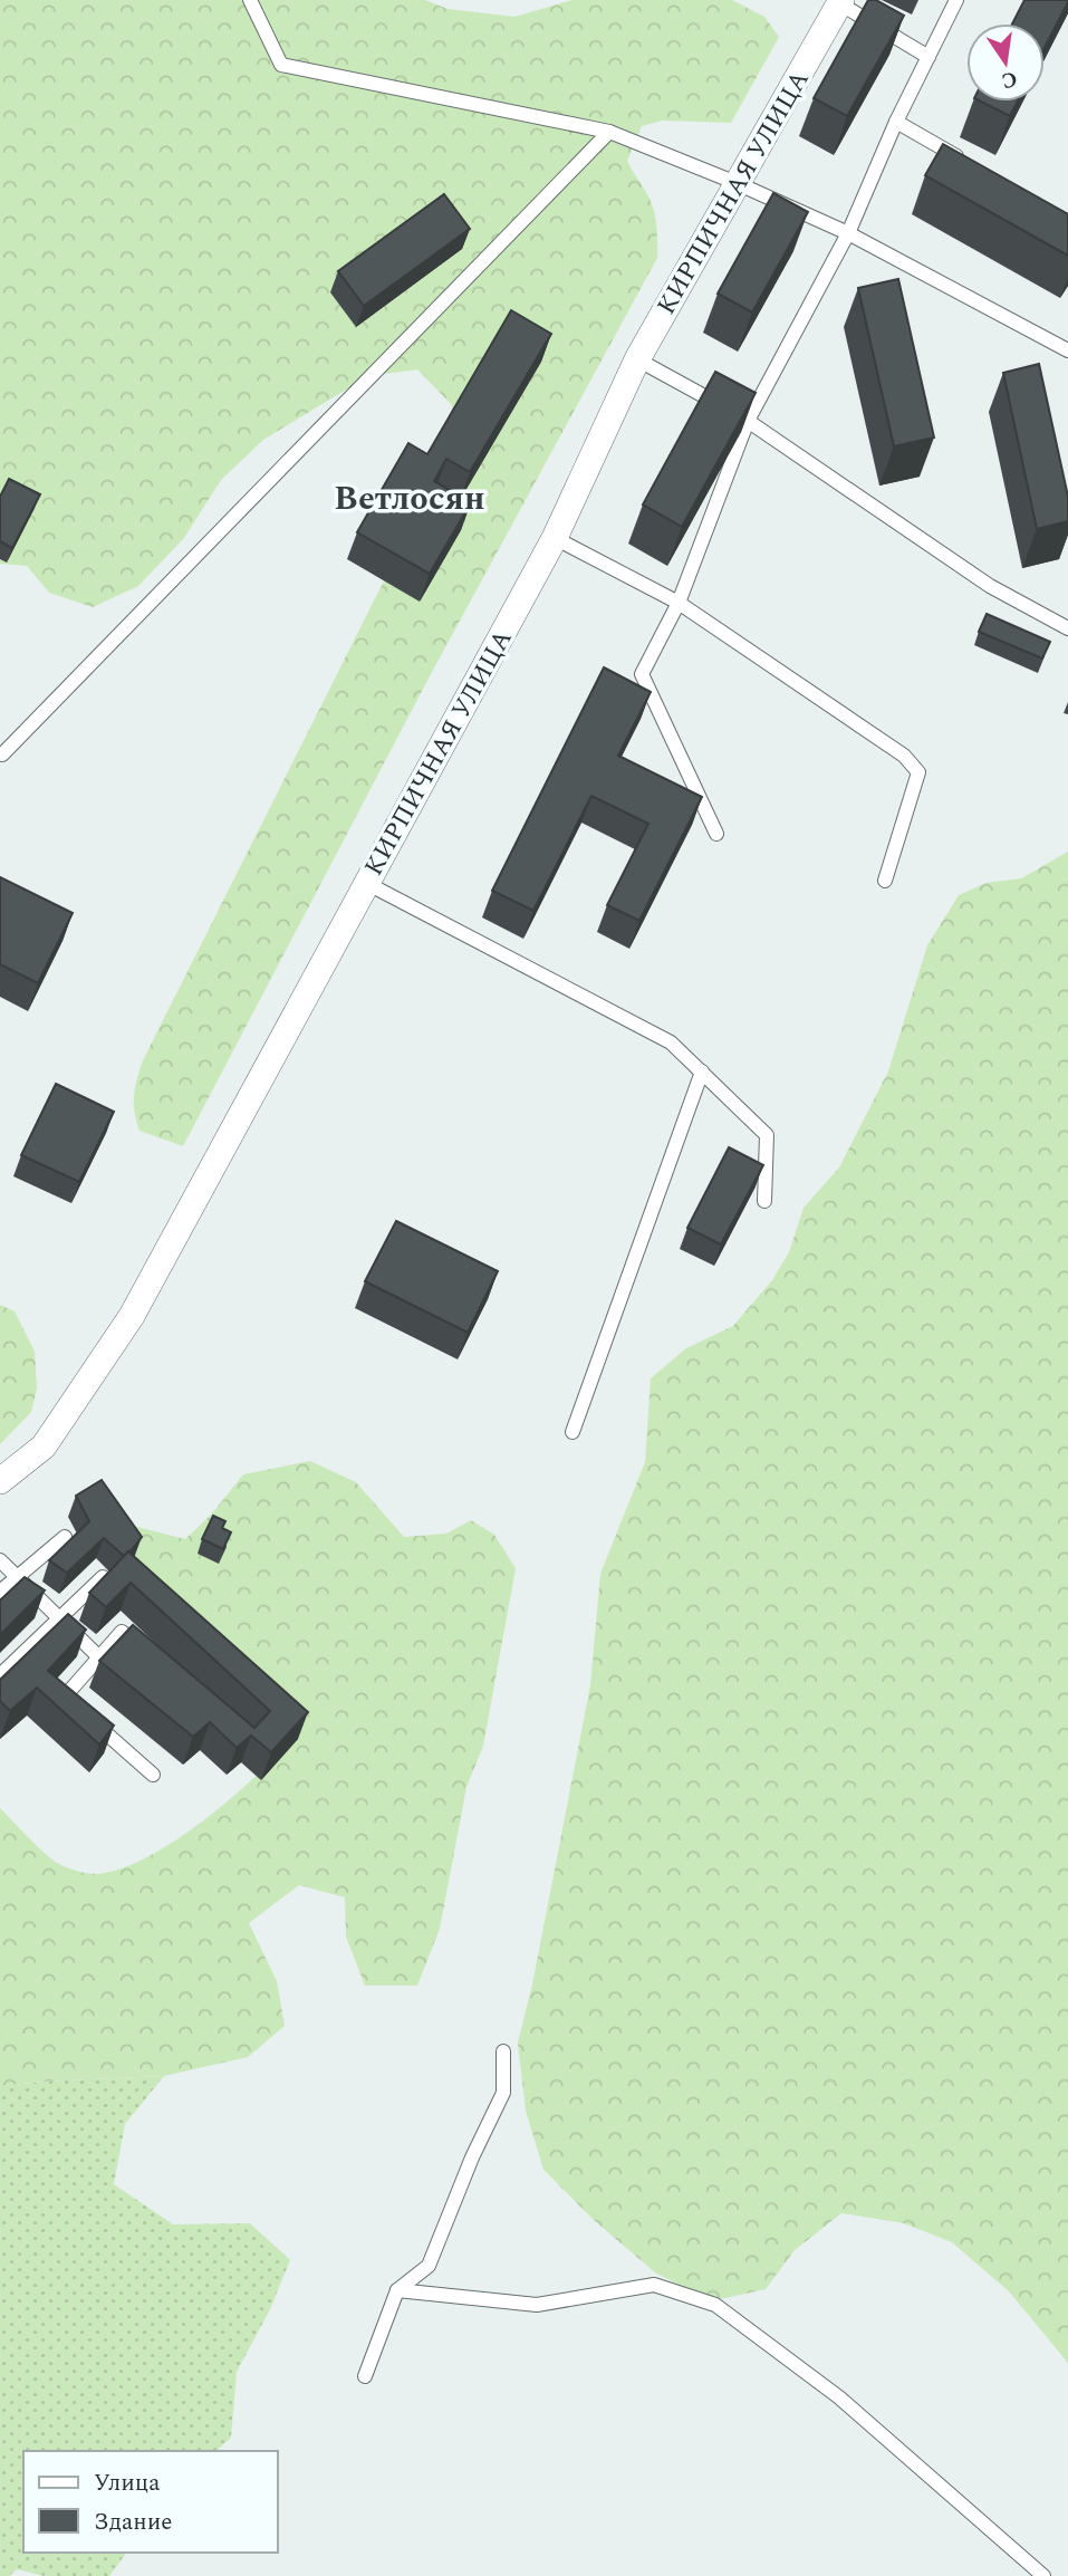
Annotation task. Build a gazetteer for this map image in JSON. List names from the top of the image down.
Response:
{
  "streets": {
    "street": ["КИРПИЧНАЯ УЛИЦА"]
  },
  "districts": ["Ветлосян"],
  "legend": ["Улица", "Здание"],
  "north": "bottom"
}
